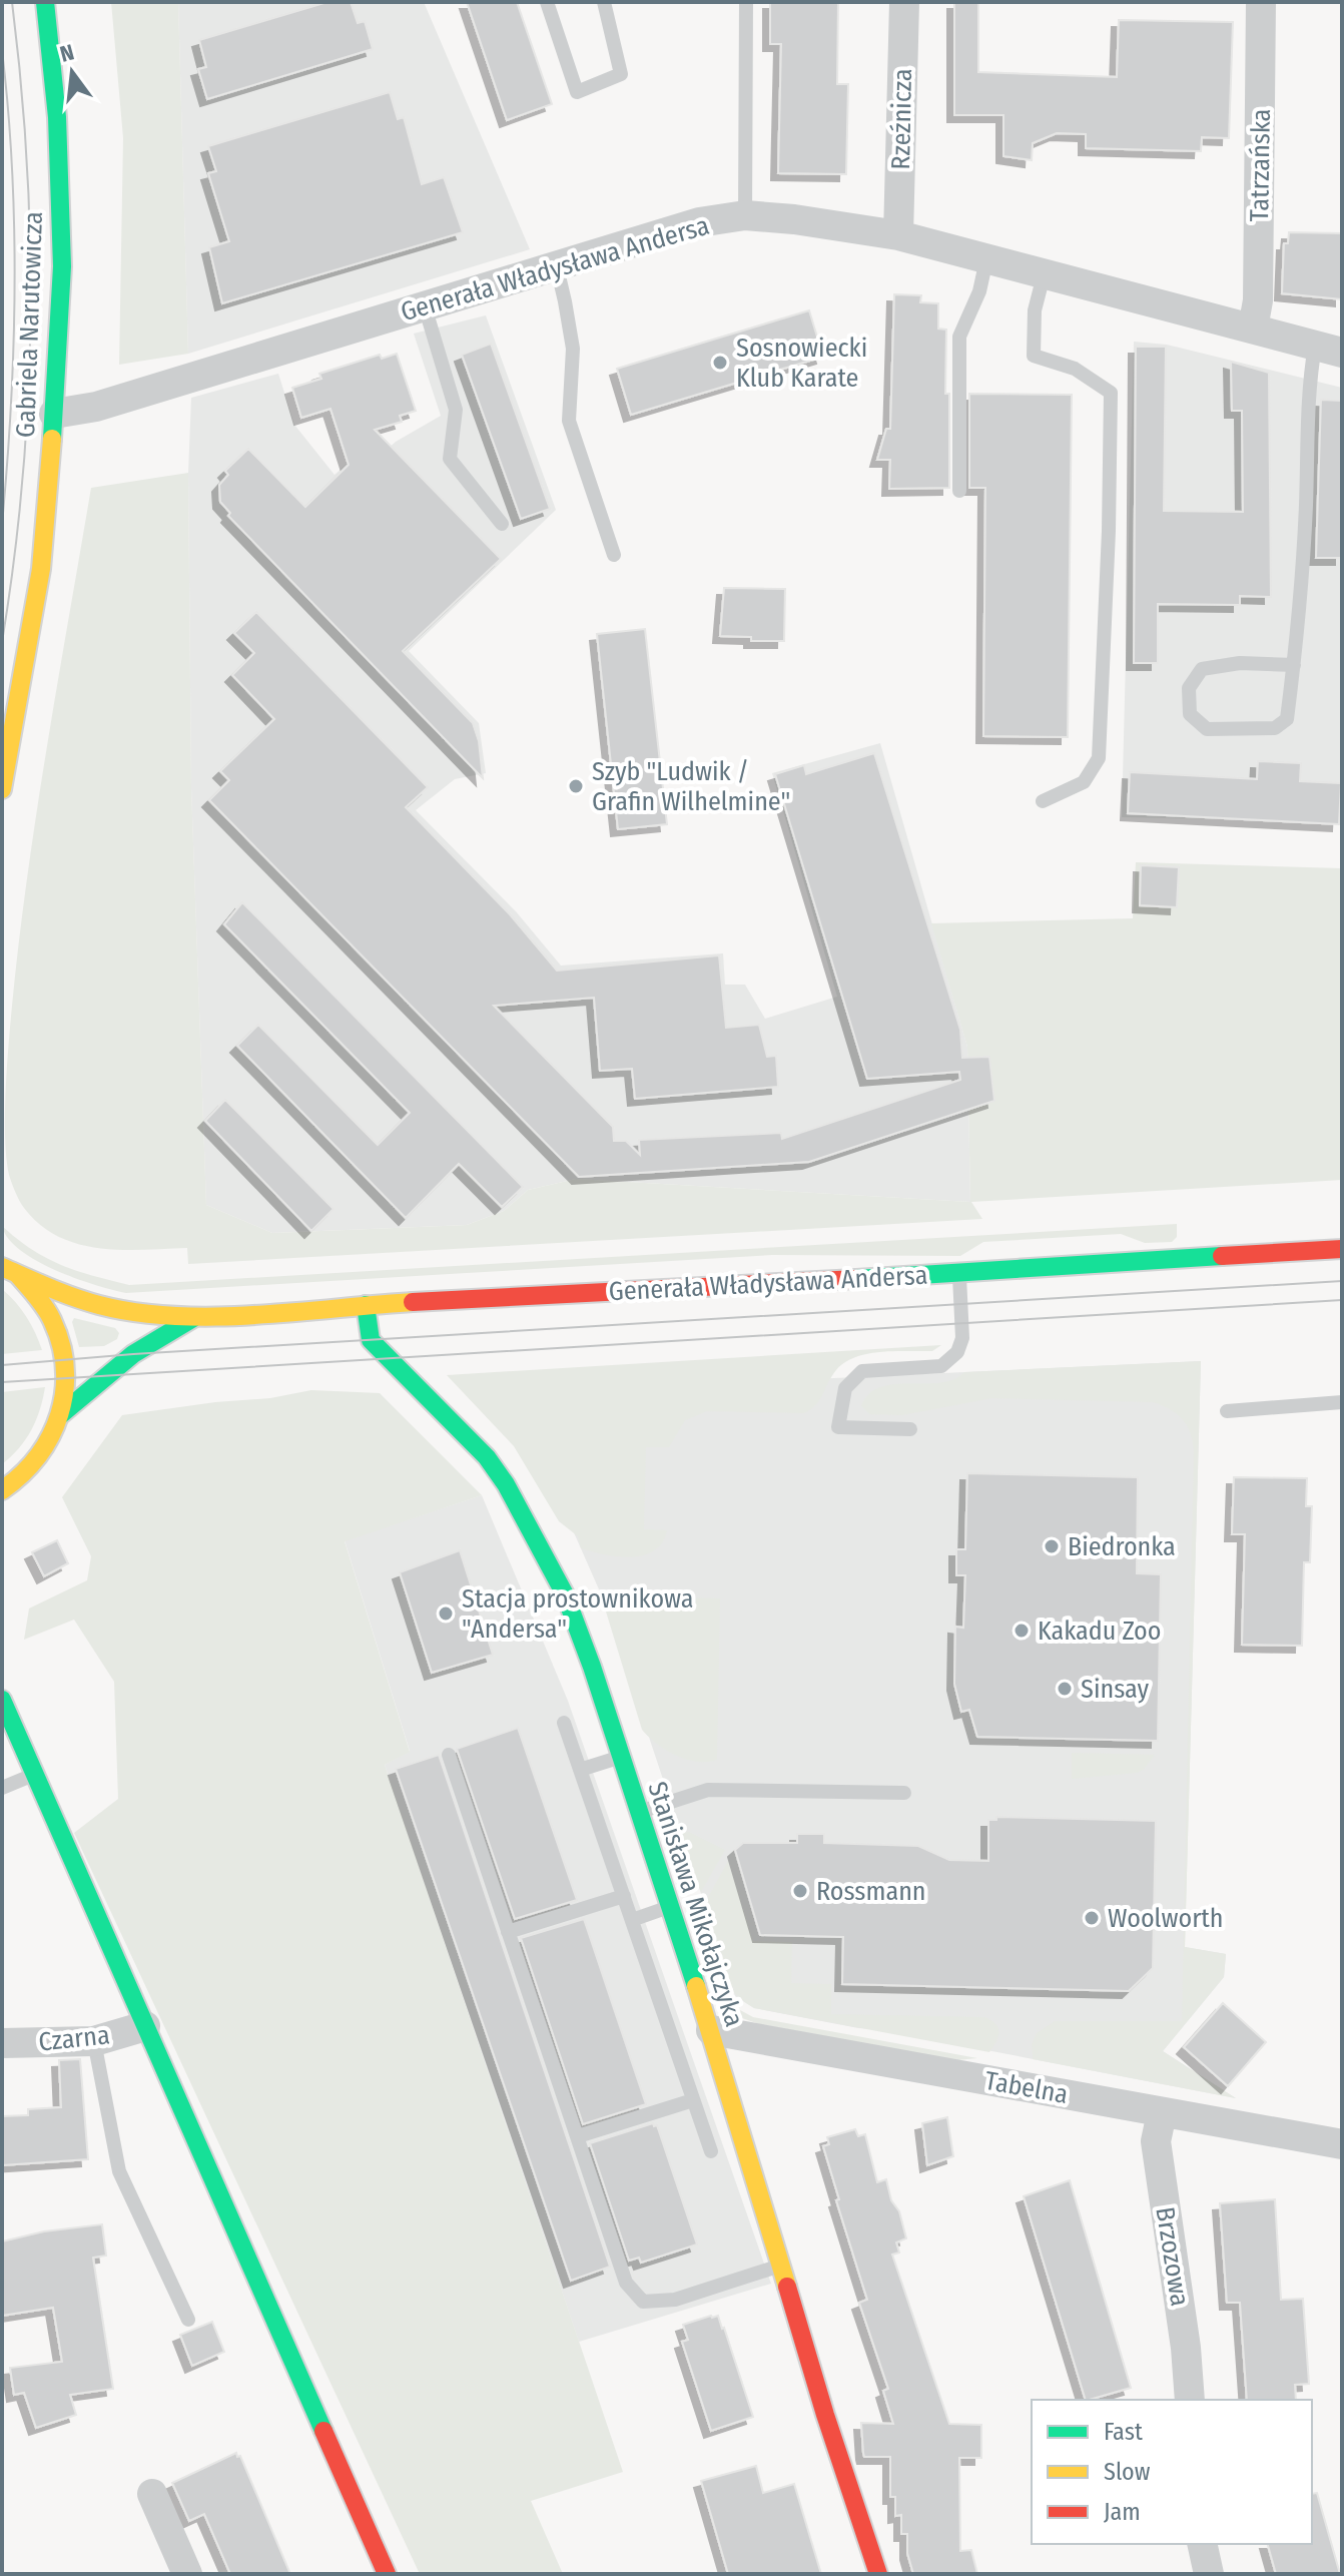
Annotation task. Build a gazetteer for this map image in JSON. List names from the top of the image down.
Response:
{
  "streets": {
    "street": [
      "Rzeźnicza",
      "Tatrzańska",
      "Generała Władysława Andersa",
      "Gabriela Narutowicza",
      "Stanisława Mikołajczyka",
      "Czarna",
      "Tabelna",
      "Brzozowa"
    ]
  },
  "crossings": [
    ["Rzeźnicza", "Generała Władysława Andersa"],
    ["Tatrzańska", "Generała Władysława Andersa"],
    ["Generała Władysława Andersa", "Gabriela Narutowicza"],
    ["Generała Władysława Andersa", "Stanisława Mikołajczyka"],
    ["Stanisława Mikołajczyka", "Tabelna"],
    ["Tabelna", "Brzozowa"]
  ],
  "places": [
    "Sosnowiecki Klub Karate",
    "Szyb \"Ludwik / Grafin Wilhelmine\"",
    "Biedronka",
    "Stacja prostownikowa \"Andersa\"",
    "Kakadu Zoo",
    "Sinsay",
    "Rossmann",
    "Woolworth"
  ],
  "legend": ["Fast", "Slow", "Jam"],
  "north": "top"
}
